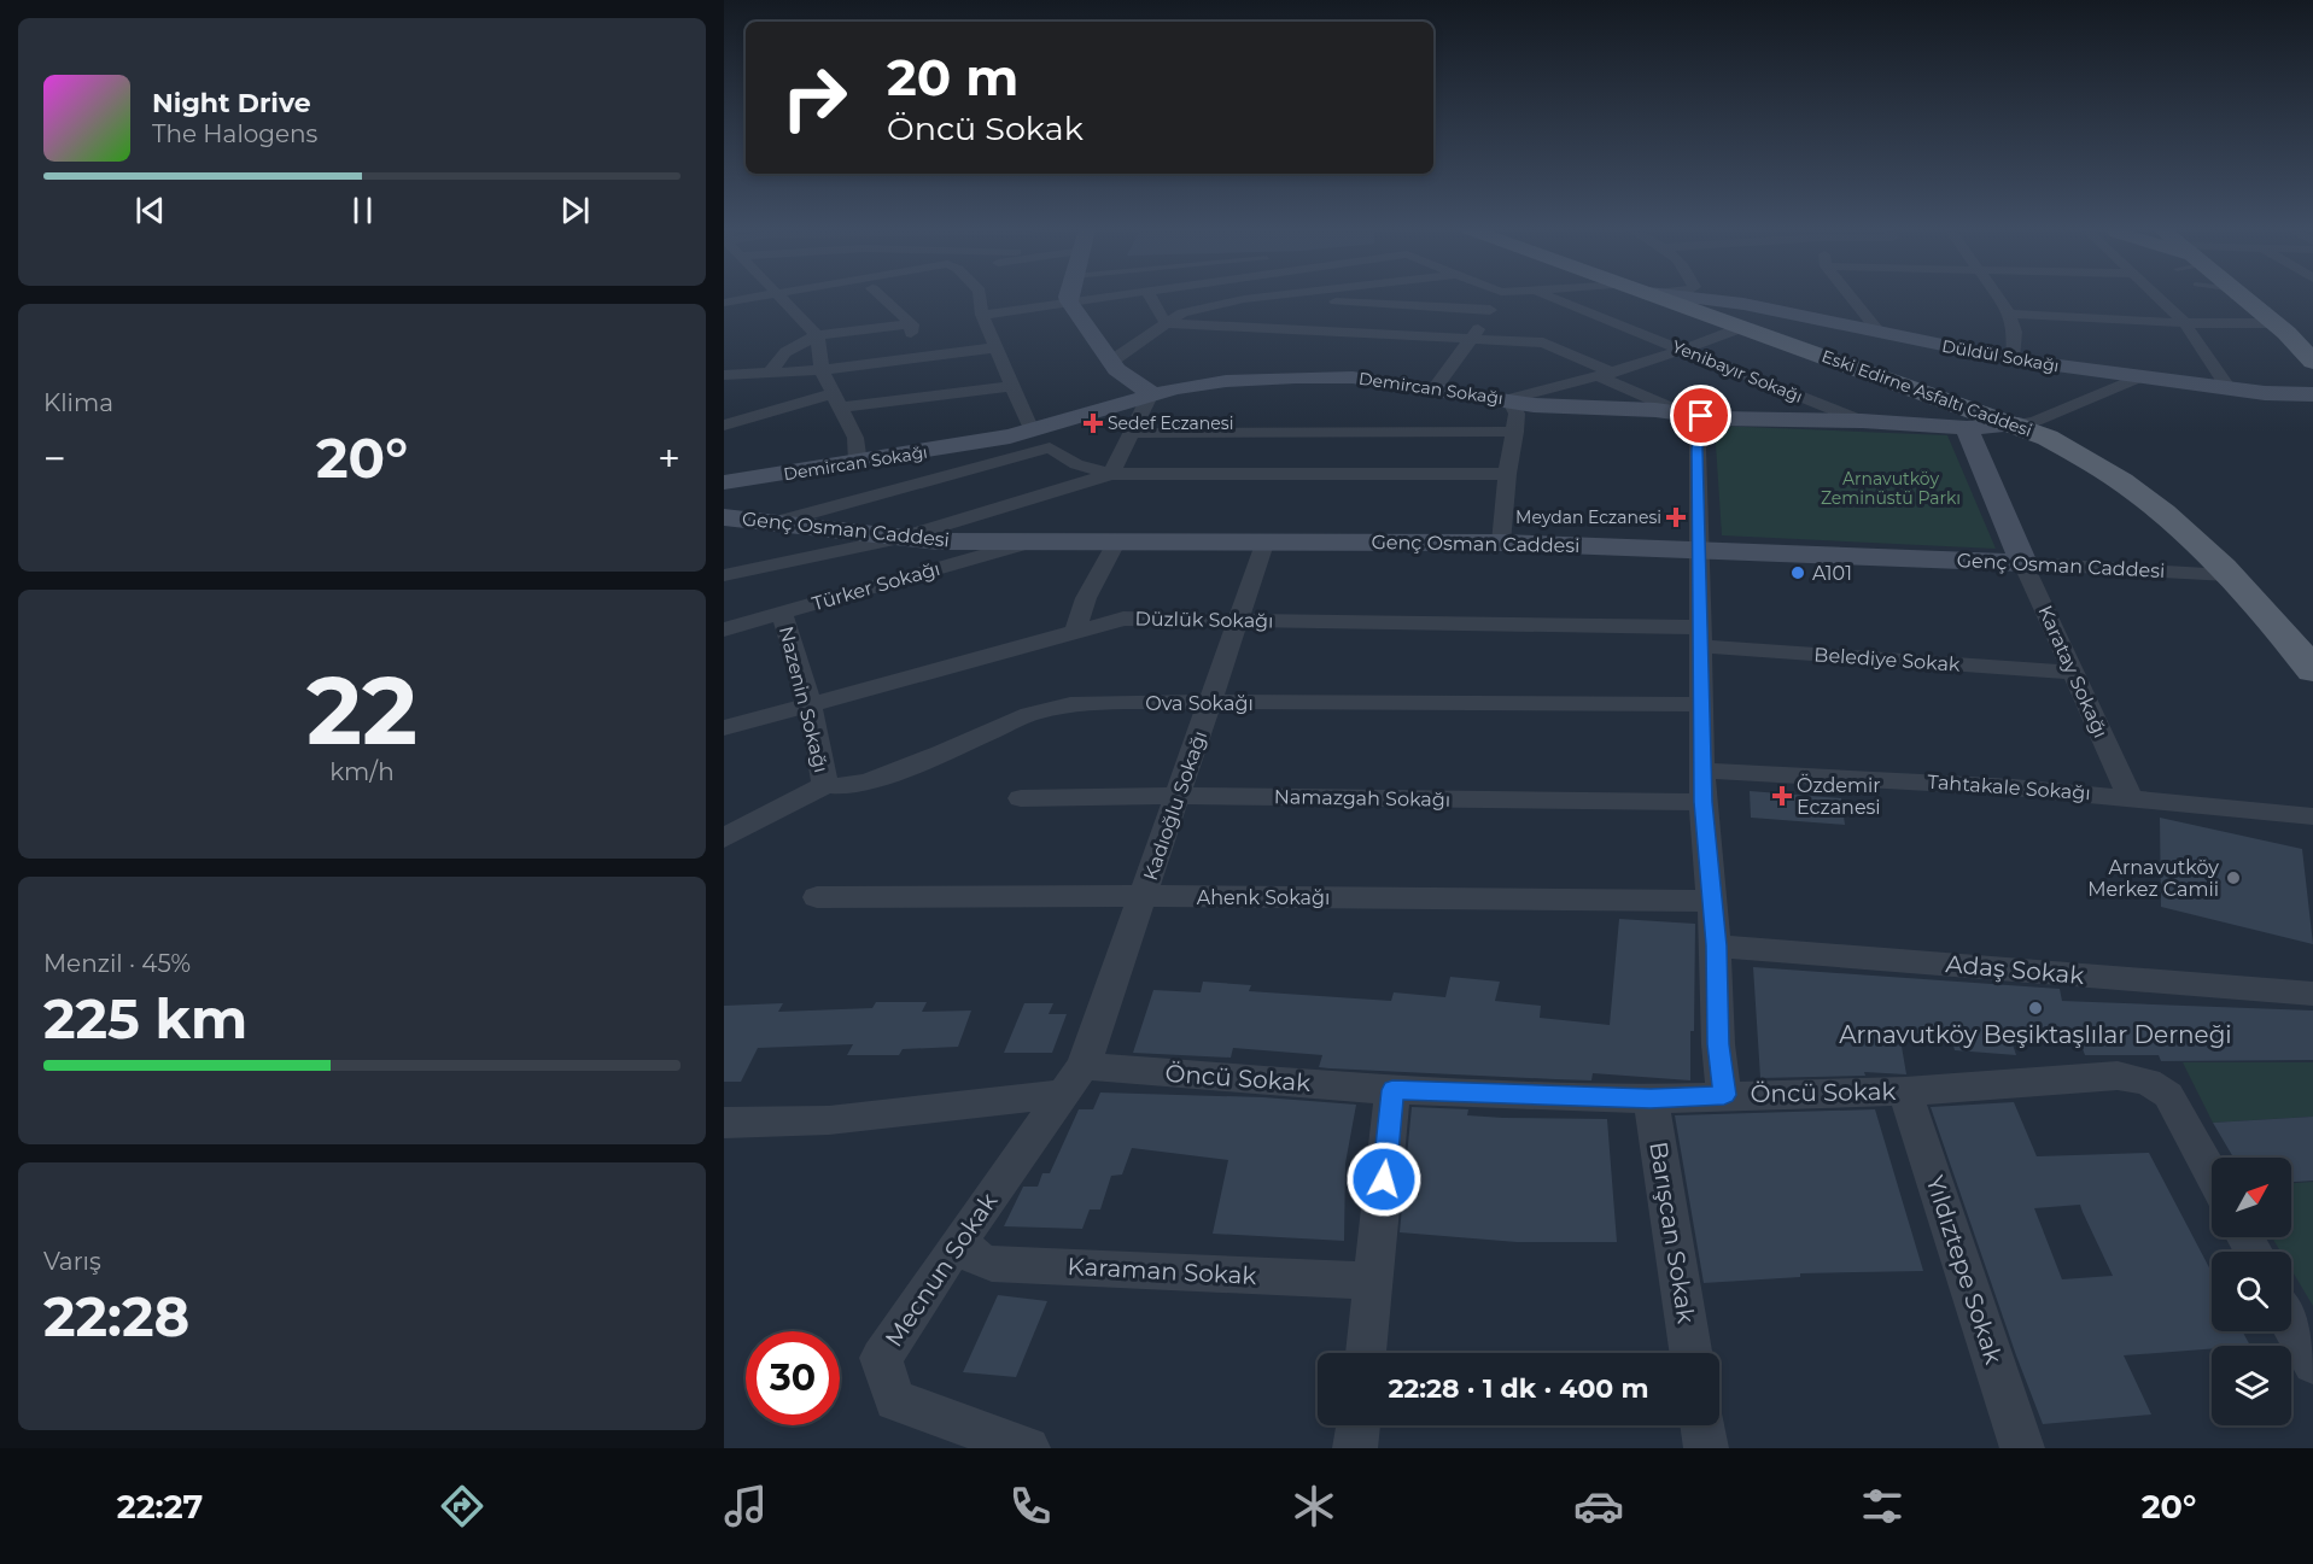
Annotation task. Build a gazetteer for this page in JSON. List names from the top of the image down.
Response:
{
  "streets": {
    "main road": ["Eski Edirne Asfaltı Caddesi"],
    "street": [
      "Düldül Sokağı",
      "Yenibayır Sokağı",
      "Demircan Sokağı",
      "Genç Osman Caddesi",
      "Türker Sokağı",
      "Düzlük Sokağı",
      "Belediye Sokak",
      "Karatay Sokağı",
      "Nazenin Sokağı",
      "Ova Sokağı",
      "Tahtakale Sokağı",
      "Namazgah Sokağı",
      "Kadıoğlu Sokağı",
      "Ahenk Sokağı",
      "Adaş Sokak",
      "Öncü Sokak",
      "Barışcan Sokak",
      "Mecnun Sokak",
      "Yıldıztepe Sokak",
      "Karaman Sokak"
    ]
  },
  "crossings": [
    ["Düldül Sokağı", "Demircan Sokağı"],
    ["Yenibayır Sokağı", "Demircan Sokağı"],
    ["Demircan Sokağı", "Eski Edirne Asfaltı Caddesi"],
    ["Demircan Sokağı", "Karatay Sokağı"],
    ["Eski Edirne Asfaltı Caddesi", "Genç Osman Caddesi"],
    ["Genç Osman Caddesi", "Türker Sokağı"],
    ["Genç Osman Caddesi", "Karatay Sokağı"],
    ["Genç Osman Caddesi", "Kadıoğlu Sokağı"],
    ["Türker Sokağı", "Nazenin Sokağı"],
    ["Düzlük Sokağı", "Belediye Sokak"],
    ["Düzlük Sokağı", "Nazenin Sokağı"],
    ["Düzlük Sokağı", "Kadıoğlu Sokağı"],
    ["Belediye Sokak", "Karatay Sokağı"],
    ["Karatay Sokağı", "Tahtakale Sokağı"],
    ["Nazenin Sokağı", "Ova Sokağı"],
    ["Ova Sokağı", "Kadıoğlu Sokağı"],
    ["Namazgah Sokağı", "Kadıoğlu Sokağı"],
    ["Kadıoğlu Sokağı", "Ahenk Sokağı"],
    ["Kadıoğlu Sokağı", "Öncü Sokak"],
    ["Kadıoğlu Sokağı", "Mecnun Sokak"],
    ["Öncü Sokak", "Barışcan Sokak"],
    ["Öncü Sokak", "Mecnun Sokak"],
    ["Öncü Sokak", "Yıldıztepe Sokak"],
    ["Mecnun Sokak", "Karaman Sokak"]
  ],
  "parks": ["Arnavutköy Zeminüstü Parkı"],
  "places": {
    "health": ["Sedef Eczanesi", "Meydan Eczanesi", "Özdemir Eczanesi"],
    "other": ["A101", "Arnavutköy Merkez Camii", "Arnavutköy Beşiktaşlılar Derneği"]
  },
  "north": "top right",
  "page": {
    "turn": ["20 m", "Öncü Sokak"],
    "song": ["Night Drive", "The Halogens"],
    "tile": [
      "Klima",
      ["22", "km/h"],
      ["Menzil · 45%", "225 km"],
      ["Varış", "22:28"]
    ],
    "heat": ["−", "20°", "+"],
    "limit": "30",
    "trip": "22:28 · 1 dk · 400 m",
    "tabs": ["22:27", "20°"]
  }
}
